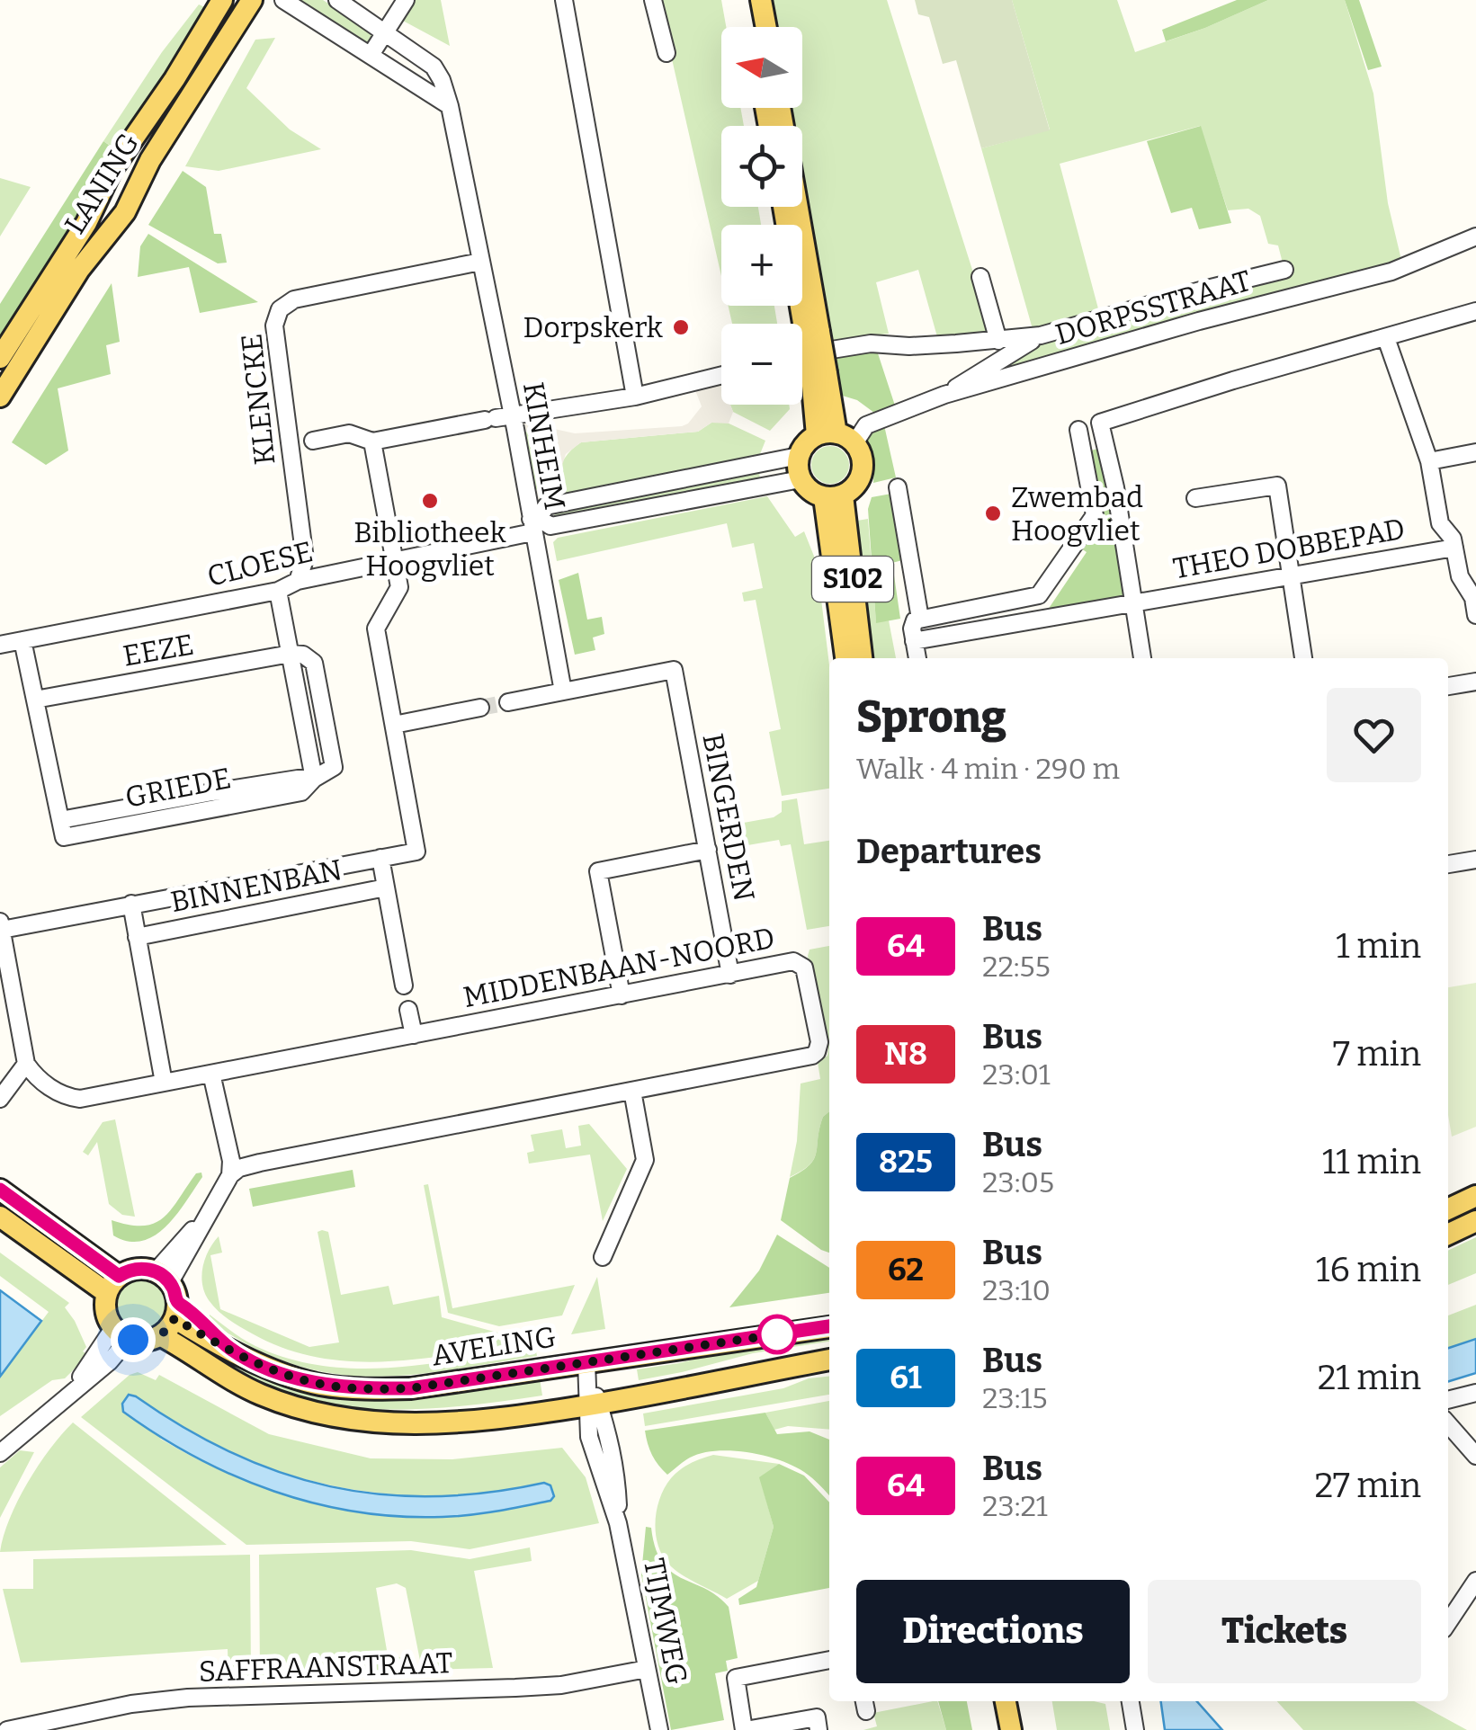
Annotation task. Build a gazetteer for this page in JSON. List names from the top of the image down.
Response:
{
  "streets": {
    "main road": ["LANING", "S102", "AVELING"],
    "street": [
      "DORPSSTRAAT",
      "KLENCKE",
      "KINHEIM",
      "THEO DOBBEPAD",
      "CLOESE",
      "EEZE",
      "GRIEDE",
      "BINGERDEN",
      "BINNENBAN",
      "MIDDENBAAN-NOORD",
      "TIJMWEG",
      "SAFFRAANSTRAAT"
    ]
  },
  "crossings": [
    ["DORPSSTRAAT", "CLOESE"],
    ["DORPSSTRAAT", "S102"],
    ["KLENCKE", "KINHEIM"],
    ["KLENCKE", "CLOESE"],
    ["KINHEIM", "CLOESE"],
    ["KINHEIM", "BINGERDEN"],
    ["CLOESE", "S102"],
    ["CLOESE", "GRIEDE"],
    ["CLOESE", "BINNENBAN"],
    ["EEZE", "GRIEDE"],
    ["BINGERDEN", "MIDDENBAAN-NOORD"],
    ["BINNENBAN", "MIDDENBAAN-NOORD"],
    ["AVELING", "TIJMWEG"],
    ["TIJMWEG", "SAFFRAANSTRAAT"]
  ],
  "places": ["Dorpskerk", "Bibliotheek Hoogvliet", "Zwembad Hoogvliet"],
  "lines": ["bus line 64"],
  "north": "left",
  "page": {
    "map_buttons": ["+", "−"],
    "heading": [
      ["Sprong", "Walk · 4 min · 290 m"],
      "Departures"
    ],
    "list": [
      {
        "mark": "64",
        "name": "Bus",
        "note": "22:55",
        "value": "1 min"
      },
      {
        "mark": "N8",
        "name": "Bus",
        "note": "23:01",
        "value": "7 min"
      },
      {
        "mark": "825",
        "name": "Bus",
        "note": "23:05",
        "value": "11 min"
      },
      {
        "mark": "62",
        "name": "Bus",
        "note": "23:10",
        "value": "16 min"
      },
      {
        "mark": "61",
        "name": "Bus",
        "note": "23:15",
        "value": "21 min"
      },
      {
        "mark": "64",
        "name": "Bus",
        "note": "23:21",
        "value": "27 min"
      }
    ],
    "buttons": ["Directions", "Tickets"]
  }
}
